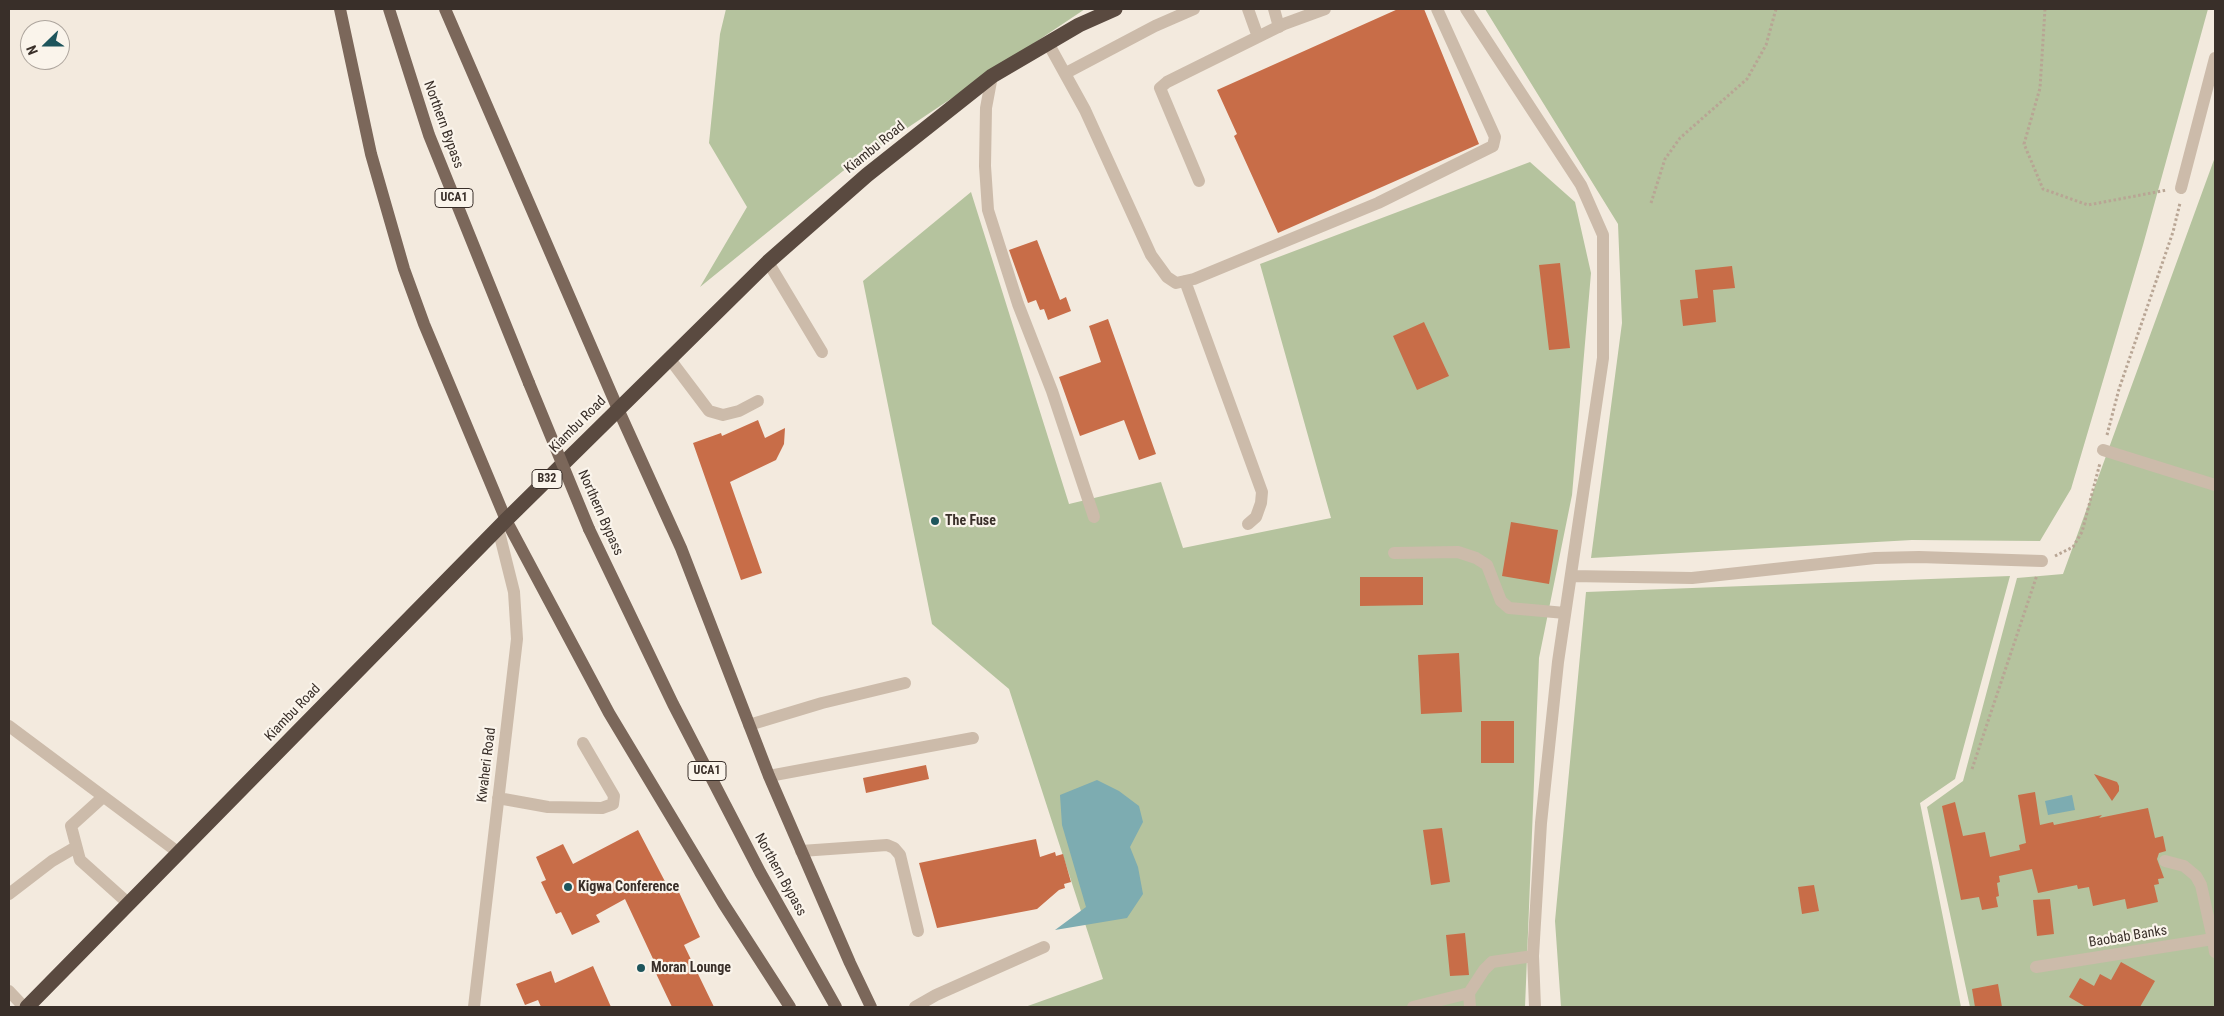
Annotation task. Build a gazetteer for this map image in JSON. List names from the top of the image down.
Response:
{
  "streets": {
    "highway": ["Kiambu Road", "B32"],
    "main road": ["Northern Bypass", "UCA1"],
    "street": ["Kwaheri Road", "Baobab Banks"]
  },
  "crossings": [
    ["Kiambu Road", "Kwaheri Road"]
  ],
  "places": ["The Fuse", "Kigwa Conference", "Moran Lounge"],
  "north": "left"
}
